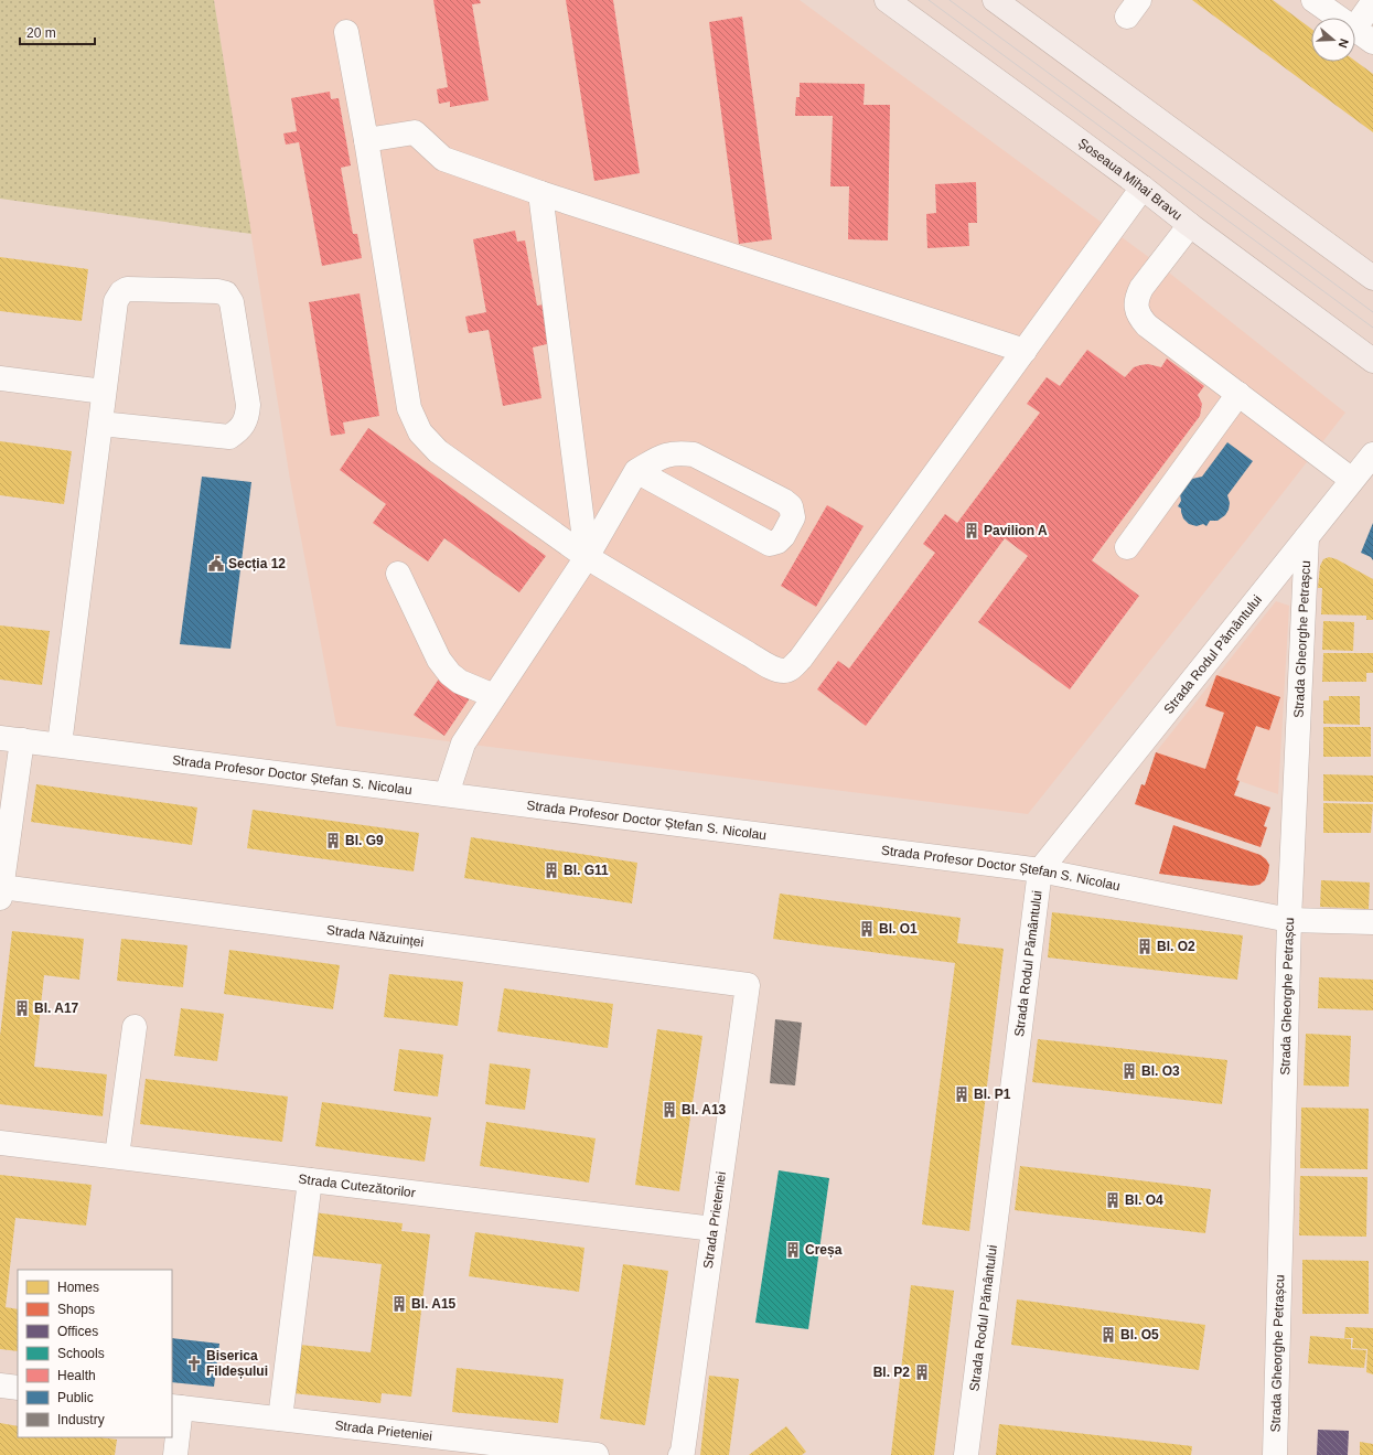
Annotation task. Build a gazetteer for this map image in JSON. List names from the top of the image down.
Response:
{
  "streets": {
    "main road": ["Șoseaua Mihai Bravu"],
    "street": [
      "Strada Gheorghe Petrașcu",
      "Strada Rodul Pământului",
      "Strada Profesor Doctor Ștefan S. Nicolau",
      "Strada Năzuinței",
      "Strada Cutezătorilor",
      "Strada Prieteniei"
    ]
  },
  "crossings": [
    ["Strada Gheorghe Petrașcu", "Strada Rodul Pământului"],
    ["Strada Gheorghe Petrașcu", "Strada Profesor Doctor Ștefan S. Nicolau"],
    ["Strada Rodul Pământului", "Strada Profesor Doctor Ștefan S. Nicolau"],
    ["Strada Năzuinței", "Strada Prieteniei"],
    ["Strada Cutezătorilor", "Strada Prieteniei"]
  ],
  "places": {
    "building": [
      "Pavilion A",
      "Bl. G9",
      "Bl. G11",
      "Bl. O1",
      "Bl. O2",
      "Bl. A17",
      "Bl. O3",
      "Bl. P1",
      "Bl. A13",
      "Bl. O4",
      "Creșa",
      "Bl. A15",
      "Bl. O5",
      "Bl. P2"
    ],
    "public building": ["Secția 12"],
    "church": ["Biserica Fildeșului"]
  },
  "legend": [
    "Homes",
    "Shops",
    "Offices",
    "Schools",
    "Health",
    "Public",
    "Industry"
  ],
  "scale_bar": "20 m",
  "north": "right"
}
